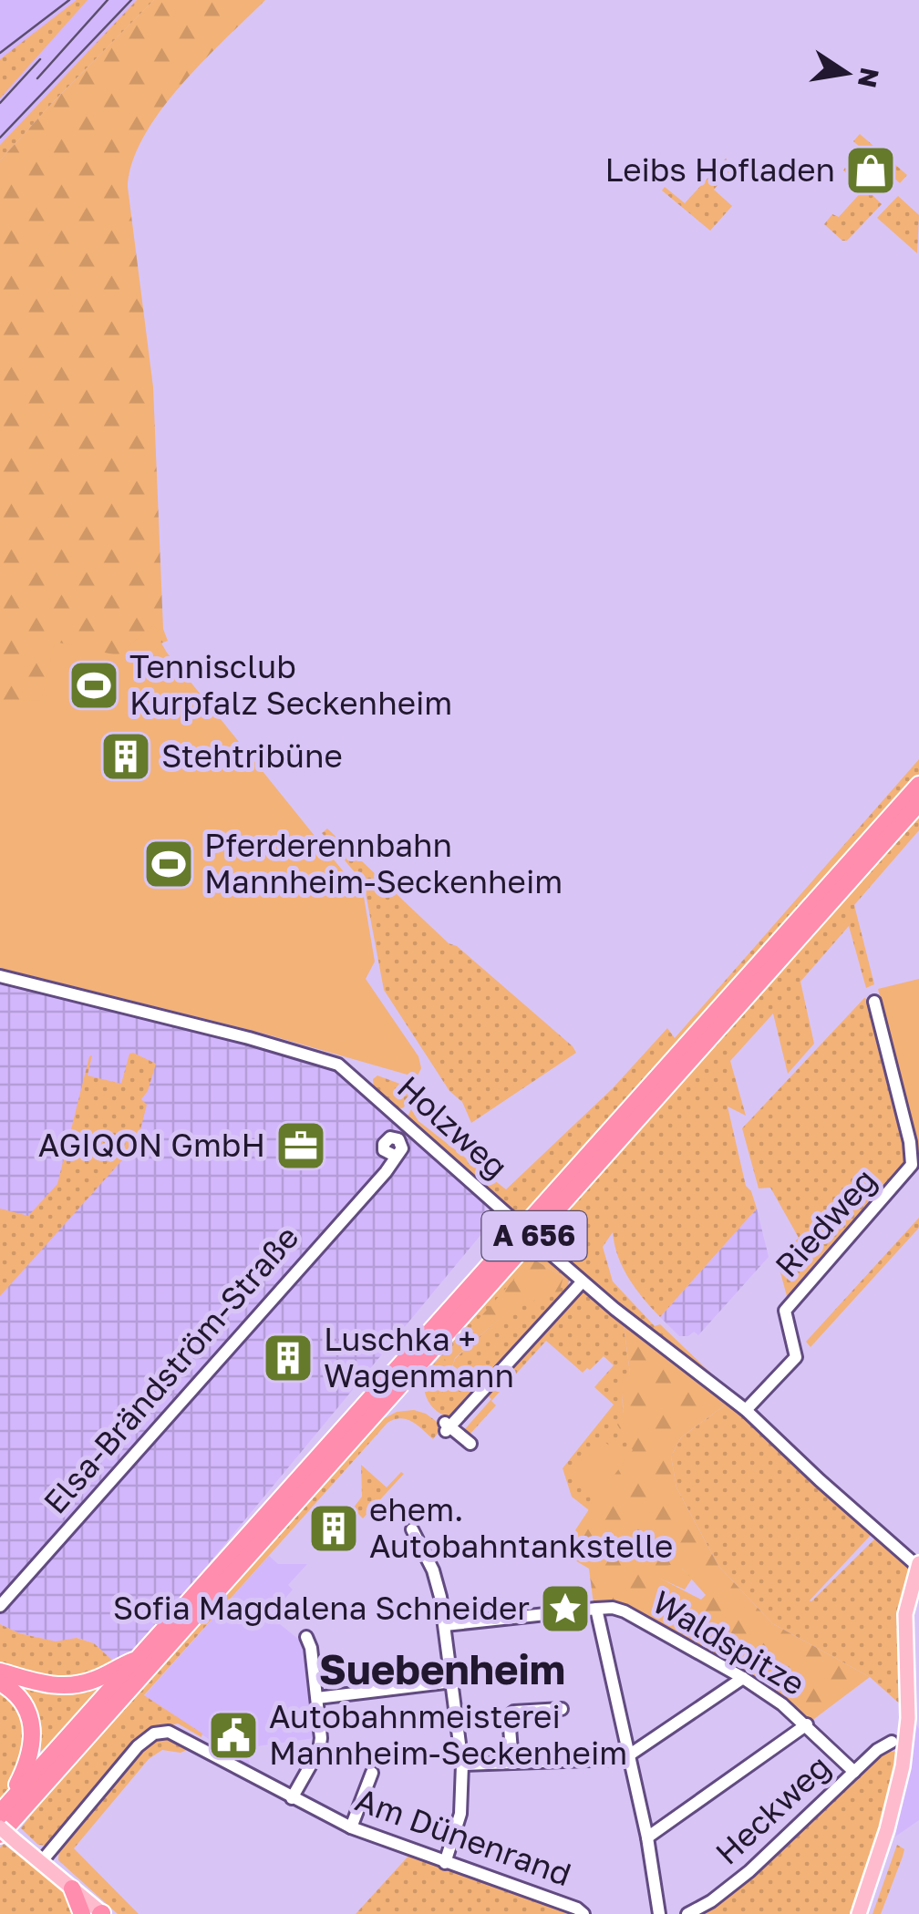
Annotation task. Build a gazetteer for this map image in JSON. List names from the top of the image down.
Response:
{
  "streets": {
    "highway": ["A 656"],
    "street": [
      "Holzweg",
      "Riedweg",
      "Elsa-Brändström-Straße",
      "Waldspitze",
      "Heckweg",
      "Am Dünenrand"
    ]
  },
  "crossings": [
    ["Holzweg", "Riedweg"],
    ["Holzweg", "Elsa-Brändström-Straße"],
    ["Waldspitze", "Heckweg"]
  ],
  "districts": ["Suebenheim"],
  "places": {
    "shop": ["Leibs Hofladen"],
    "sports": ["Tennisclub Kurpfalz Seckenheim", "Pferderennbahn Mannheim-Seckenheim"],
    "building": ["Stehtribüne", "Luschka + Wagenmann", "ehem. Autobahntankstelle"],
    "office": ["AGIQON GmbH"],
    "place": ["Sofia Magdalena Schneider"],
    "public building": ["Autobahnmeisterei Mannheim-Seckenheim"]
  },
  "north": "right"
}
